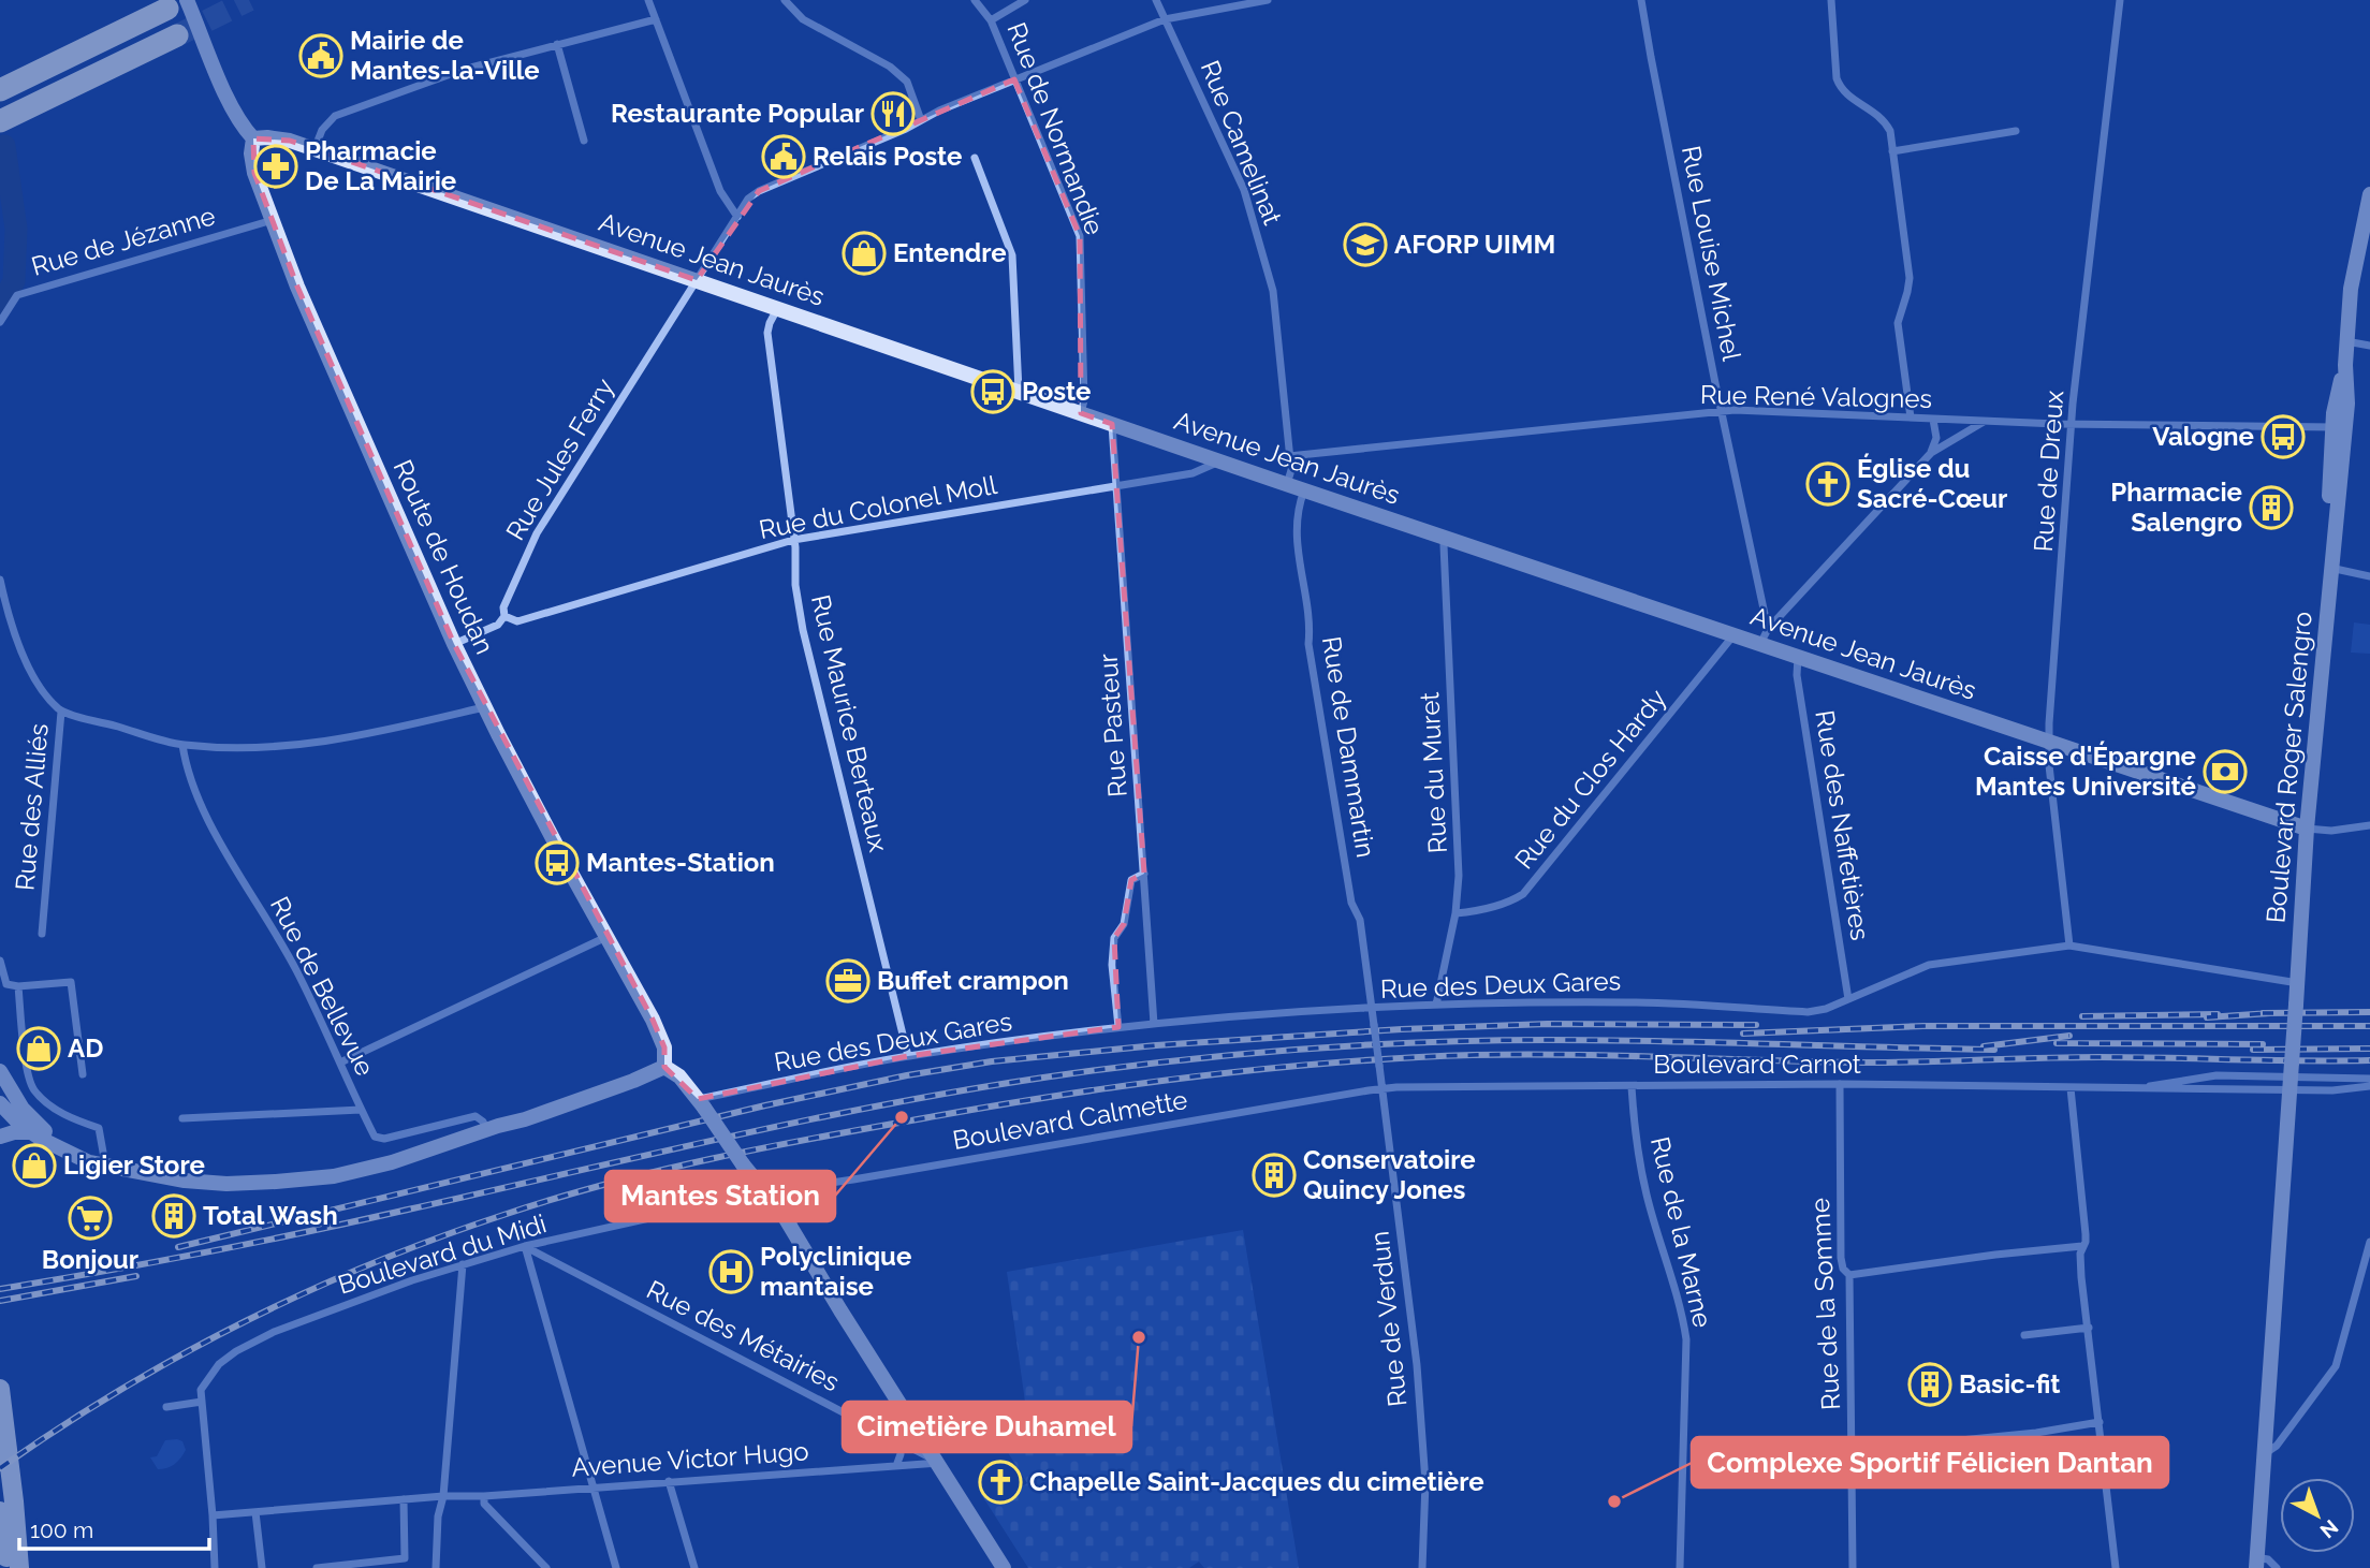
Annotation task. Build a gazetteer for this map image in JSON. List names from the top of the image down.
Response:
{
  "streets": {
    "main road": ["Avenue Jean Jaurès", "Route de Houdan", "Boulevard Roger Salengro"],
    "street": [
      "Rue de Normandie",
      "Rue Camelinat",
      "Rue de Jézanne",
      "Rue Louise Michel",
      "Rue René Valognes",
      "Rue Jules Ferry",
      "Rue de Dreux",
      "Rue du Colonel Moll",
      "Rue Maurice Berteaux",
      "Rue Pasteur",
      "Rue de Dammartin",
      "Rue du Muret",
      "Rue du Clos Hardy",
      "Rue des Alliés",
      "Rue des Naffetières",
      "Rue des Deux Gares",
      "Rue de Bellevue",
      "Boulevard Carnot",
      "Boulevard Calmette",
      "Rue de la Marne",
      "Boulevard du Midi",
      "Rue de la Somme",
      "Rue de Verdun",
      "Rue des Métairies",
      "Avenue Victor Hugo"
    ]
  },
  "crossings": [
    ["Rue de Normandie", "Avenue Jean Jaurès"],
    ["Rue de Normandie", "Rue Jules Ferry"],
    ["Rue Camelinat", "Avenue Jean Jaurès"],
    ["Rue Camelinat", "Rue René Valognes"],
    ["Rue Camelinat", "Rue Jules Ferry"],
    ["Rue de Jézanne", "Route de Houdan"],
    ["Rue Louise Michel", "Avenue Jean Jaurès"],
    ["Rue Louise Michel", "Rue René Valognes"],
    ["Avenue Jean Jaurès", "Rue Jules Ferry"],
    ["Avenue Jean Jaurès", "Rue de Dreux"],
    ["Avenue Jean Jaurès", "Rue du Colonel Moll"],
    ["Avenue Jean Jaurès", "Route de Houdan"],
    ["Avenue Jean Jaurès", "Rue Maurice Berteaux"],
    ["Avenue Jean Jaurès", "Rue Pasteur"],
    ["Avenue Jean Jaurès", "Rue de Dammartin"],
    ["Avenue Jean Jaurès", "Boulevard Roger Salengro"],
    ["Avenue Jean Jaurès", "Rue du Muret"],
    ["Avenue Jean Jaurès", "Rue du Clos Hardy"],
    ["Avenue Jean Jaurès", "Rue des Naffetières"],
    ["Rue René Valognes", "Rue de Dreux"],
    ["Rue René Valognes", "Boulevard Roger Salengro"],
    ["Rue Jules Ferry", "Rue du Colonel Moll"],
    ["Rue de Dreux", "Rue des Deux Gares"],
    ["Rue du Colonel Moll", "Rue Maurice Berteaux"],
    ["Rue du Colonel Moll", "Rue Pasteur"],
    ["Route de Houdan", "Rue des Alliés"],
    ["Rue Maurice Berteaux", "Rue des Deux Gares"],
    ["Rue Pasteur", "Rue des Deux Gares"],
    ["Rue de Dammartin", "Rue des Deux Gares"],
    ["Rue de Dammartin", "Rue de Verdun"],
    ["Boulevard Roger Salengro", "Rue des Deux Gares"],
    ["Boulevard Roger Salengro", "Boulevard Carnot"],
    ["Rue du Muret", "Rue du Clos Hardy"],
    ["Rue du Muret", "Rue des Deux Gares"],
    ["Rue des Alliés", "Rue de Bellevue"],
    ["Rue des Naffetières", "Rue des Deux Gares"],
    ["Boulevard Carnot", "Boulevard Calmette"],
    ["Boulevard Carnot", "Rue de la Marne"],
    ["Boulevard Carnot", "Rue de la Somme"],
    ["Boulevard Carnot", "Rue de Verdun"],
    ["Boulevard Calmette", "Boulevard du Midi"],
    ["Boulevard Calmette", "Rue de Verdun"],
    ["Boulevard du Midi", "Rue des Métairies"],
    ["Rue des Métairies", "Avenue Victor Hugo"]
  ],
  "places": {
    "public building": ["Mairie de Mantes-la-Ville", "Relais Poste"],
    "restaurant": ["Restaurante Popular"],
    "pharmacy": ["Pharmacie De La Mairie"],
    "school or university": ["AFORP UIMM"],
    "shop": ["Entendre", "AD", "Ligier Store"],
    "bus stop": ["Poste", "Valogne", "Mantes-Station"],
    "church": ["Église du Sacré-Cœur", "Chapelle Saint-Jacques du cimetière"],
    "building": [
      "Pharmacie Salengro",
      "Conservatoire Quincy Jones",
      "Total Wash",
      "Basic-fit"
    ],
    "bank": ["Caisse d'Épargne Mantes Université"],
    "office": ["Buffet crampon"],
    "other": ["Mantes Station", "Cimetière Duhamel", "Complexe Sportif Félicien Dantan"],
    "supermarket": ["Bonjour"],
    "hospital": ["Polyclinique mantaise"]
  },
  "scale_bar": "100 m",
  "north": "bottom right"
}
